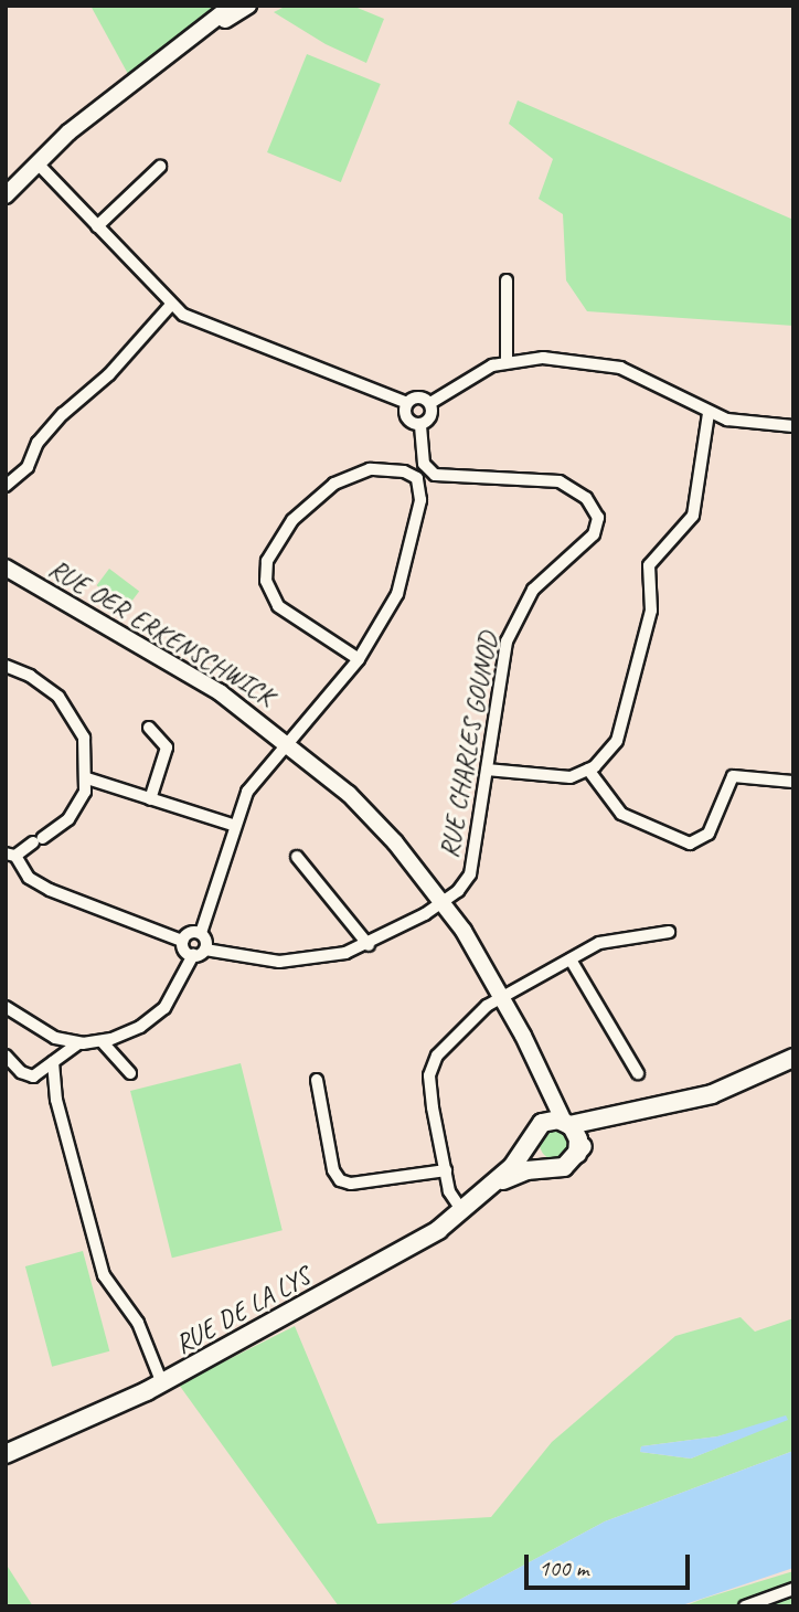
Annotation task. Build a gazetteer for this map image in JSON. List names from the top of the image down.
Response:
{
  "streets": {
    "main road": ["RUE DE LA LYS"],
    "street": ["RUE OER ERKENSCHWICK", "RUE CHARLES GOUNOD"]
  },
  "crossings": [
    ["RUE OER ERKENSCHWICK", "RUE CHARLES GOUNOD"],
    ["RUE OER ERKENSCHWICK", "RUE DE LA LYS"]
  ],
  "scale_bar": "100 m"
}
